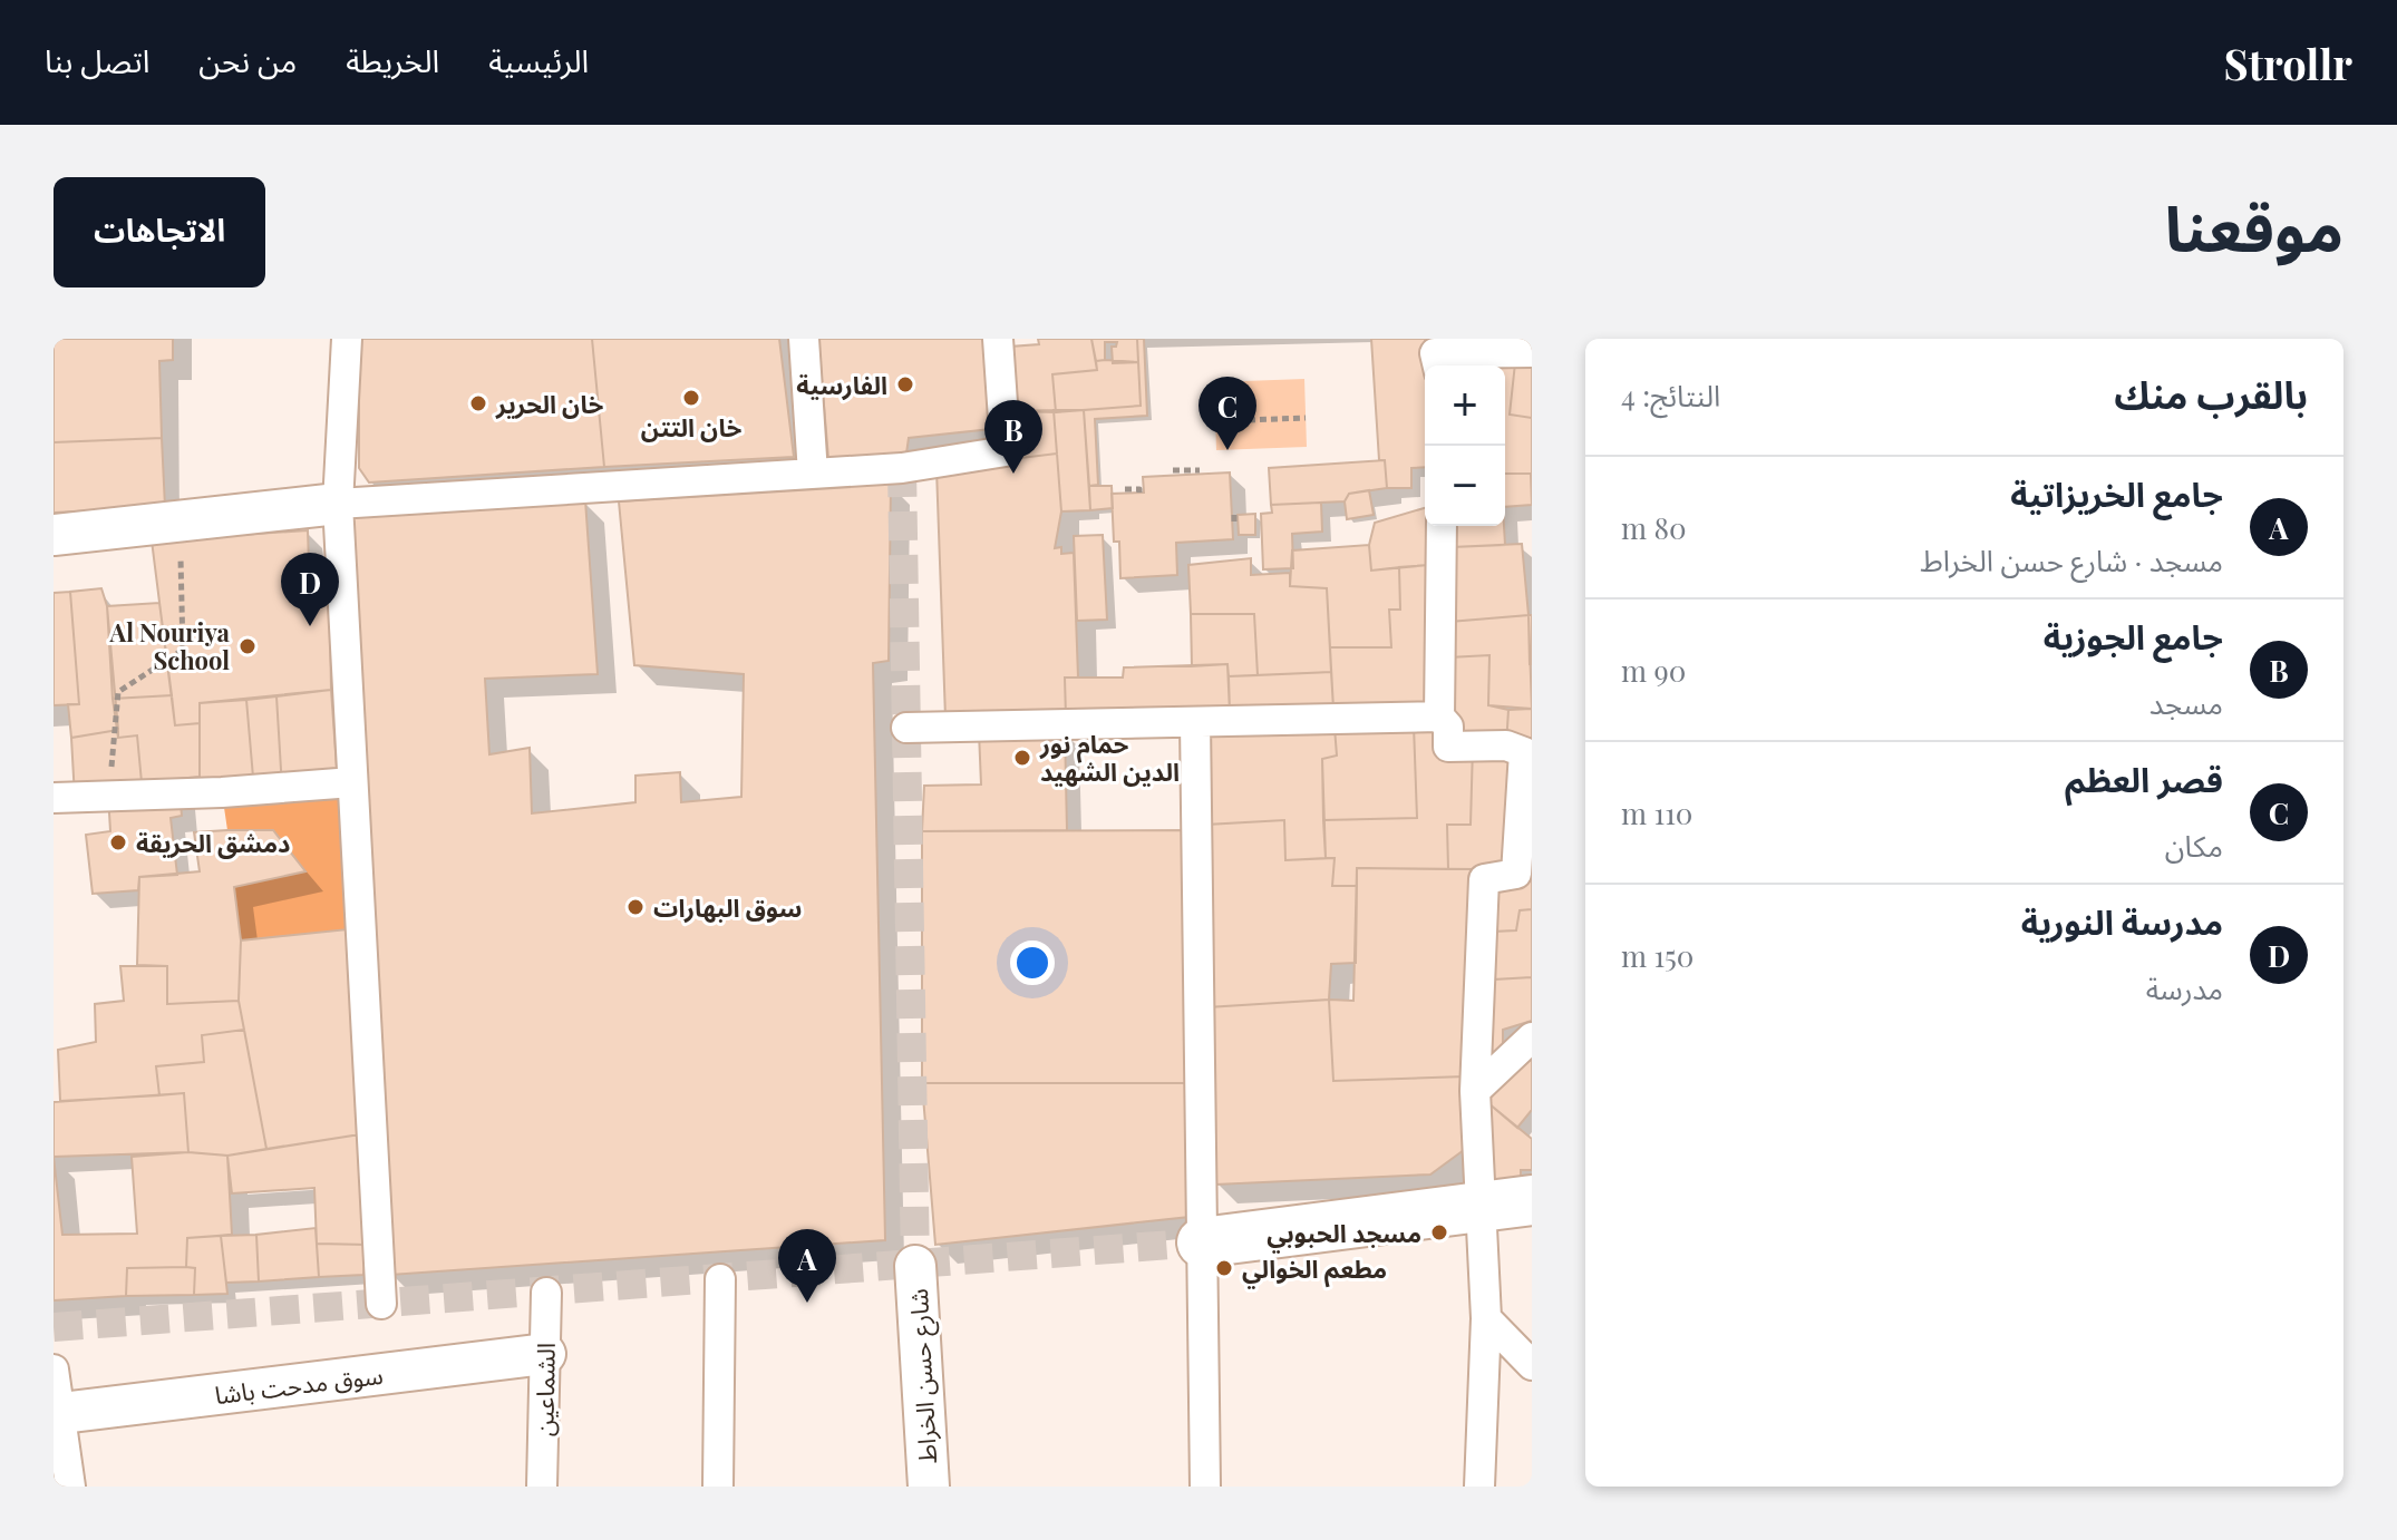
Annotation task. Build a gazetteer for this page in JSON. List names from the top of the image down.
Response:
{
  "streets": {
    "street": ["شارع حسن الخراط", "سوق مدحت باشا", "الشماعين"]
  },
  "crossings": [
    ["سوق مدحت باشا", "الشماعين"]
  ],
  "places": [
    "الفارسية",
    "خان التتن",
    "خان الحرير",
    "Al Nouriya School",
    "حمام نور الدين الشهيد",
    "دمشق الحريقة",
    "سوق البهارات",
    "مسجد الحبوبي",
    "مطعم الخوالي"
  ],
  "page": {
    "header": "Strollr",
    "nav": [
      "الرئيسية",
      "الخريطة",
      "من نحن",
      "اتصل بنا"
    ],
    "title": "موقعنا",
    "buttons": "الاتجاهات",
    "heading": ["بالقرب منك", "النتائج: 4"],
    "map_buttons": ["+", "−"],
    "pins": [
      "C",
      "B",
      "D",
      "A"
    ],
    "list": [
      {
        "mark": "A",
        "name": "جامع الخريزاتية",
        "note": "مسجد · شارع حسن الخراط",
        "value": "80 m"
      },
      {
        "mark": "B",
        "name": "جامع الجوزية",
        "note": "مسجد",
        "value": "90 m"
      },
      {
        "mark": "C",
        "name": "قصر العظم",
        "note": "مكان",
        "value": "110 m"
      },
      {
        "mark": "D",
        "name": "مدرسة النورية",
        "note": "مدرسة",
        "value": "150 m"
      }
    ]
  }
}
